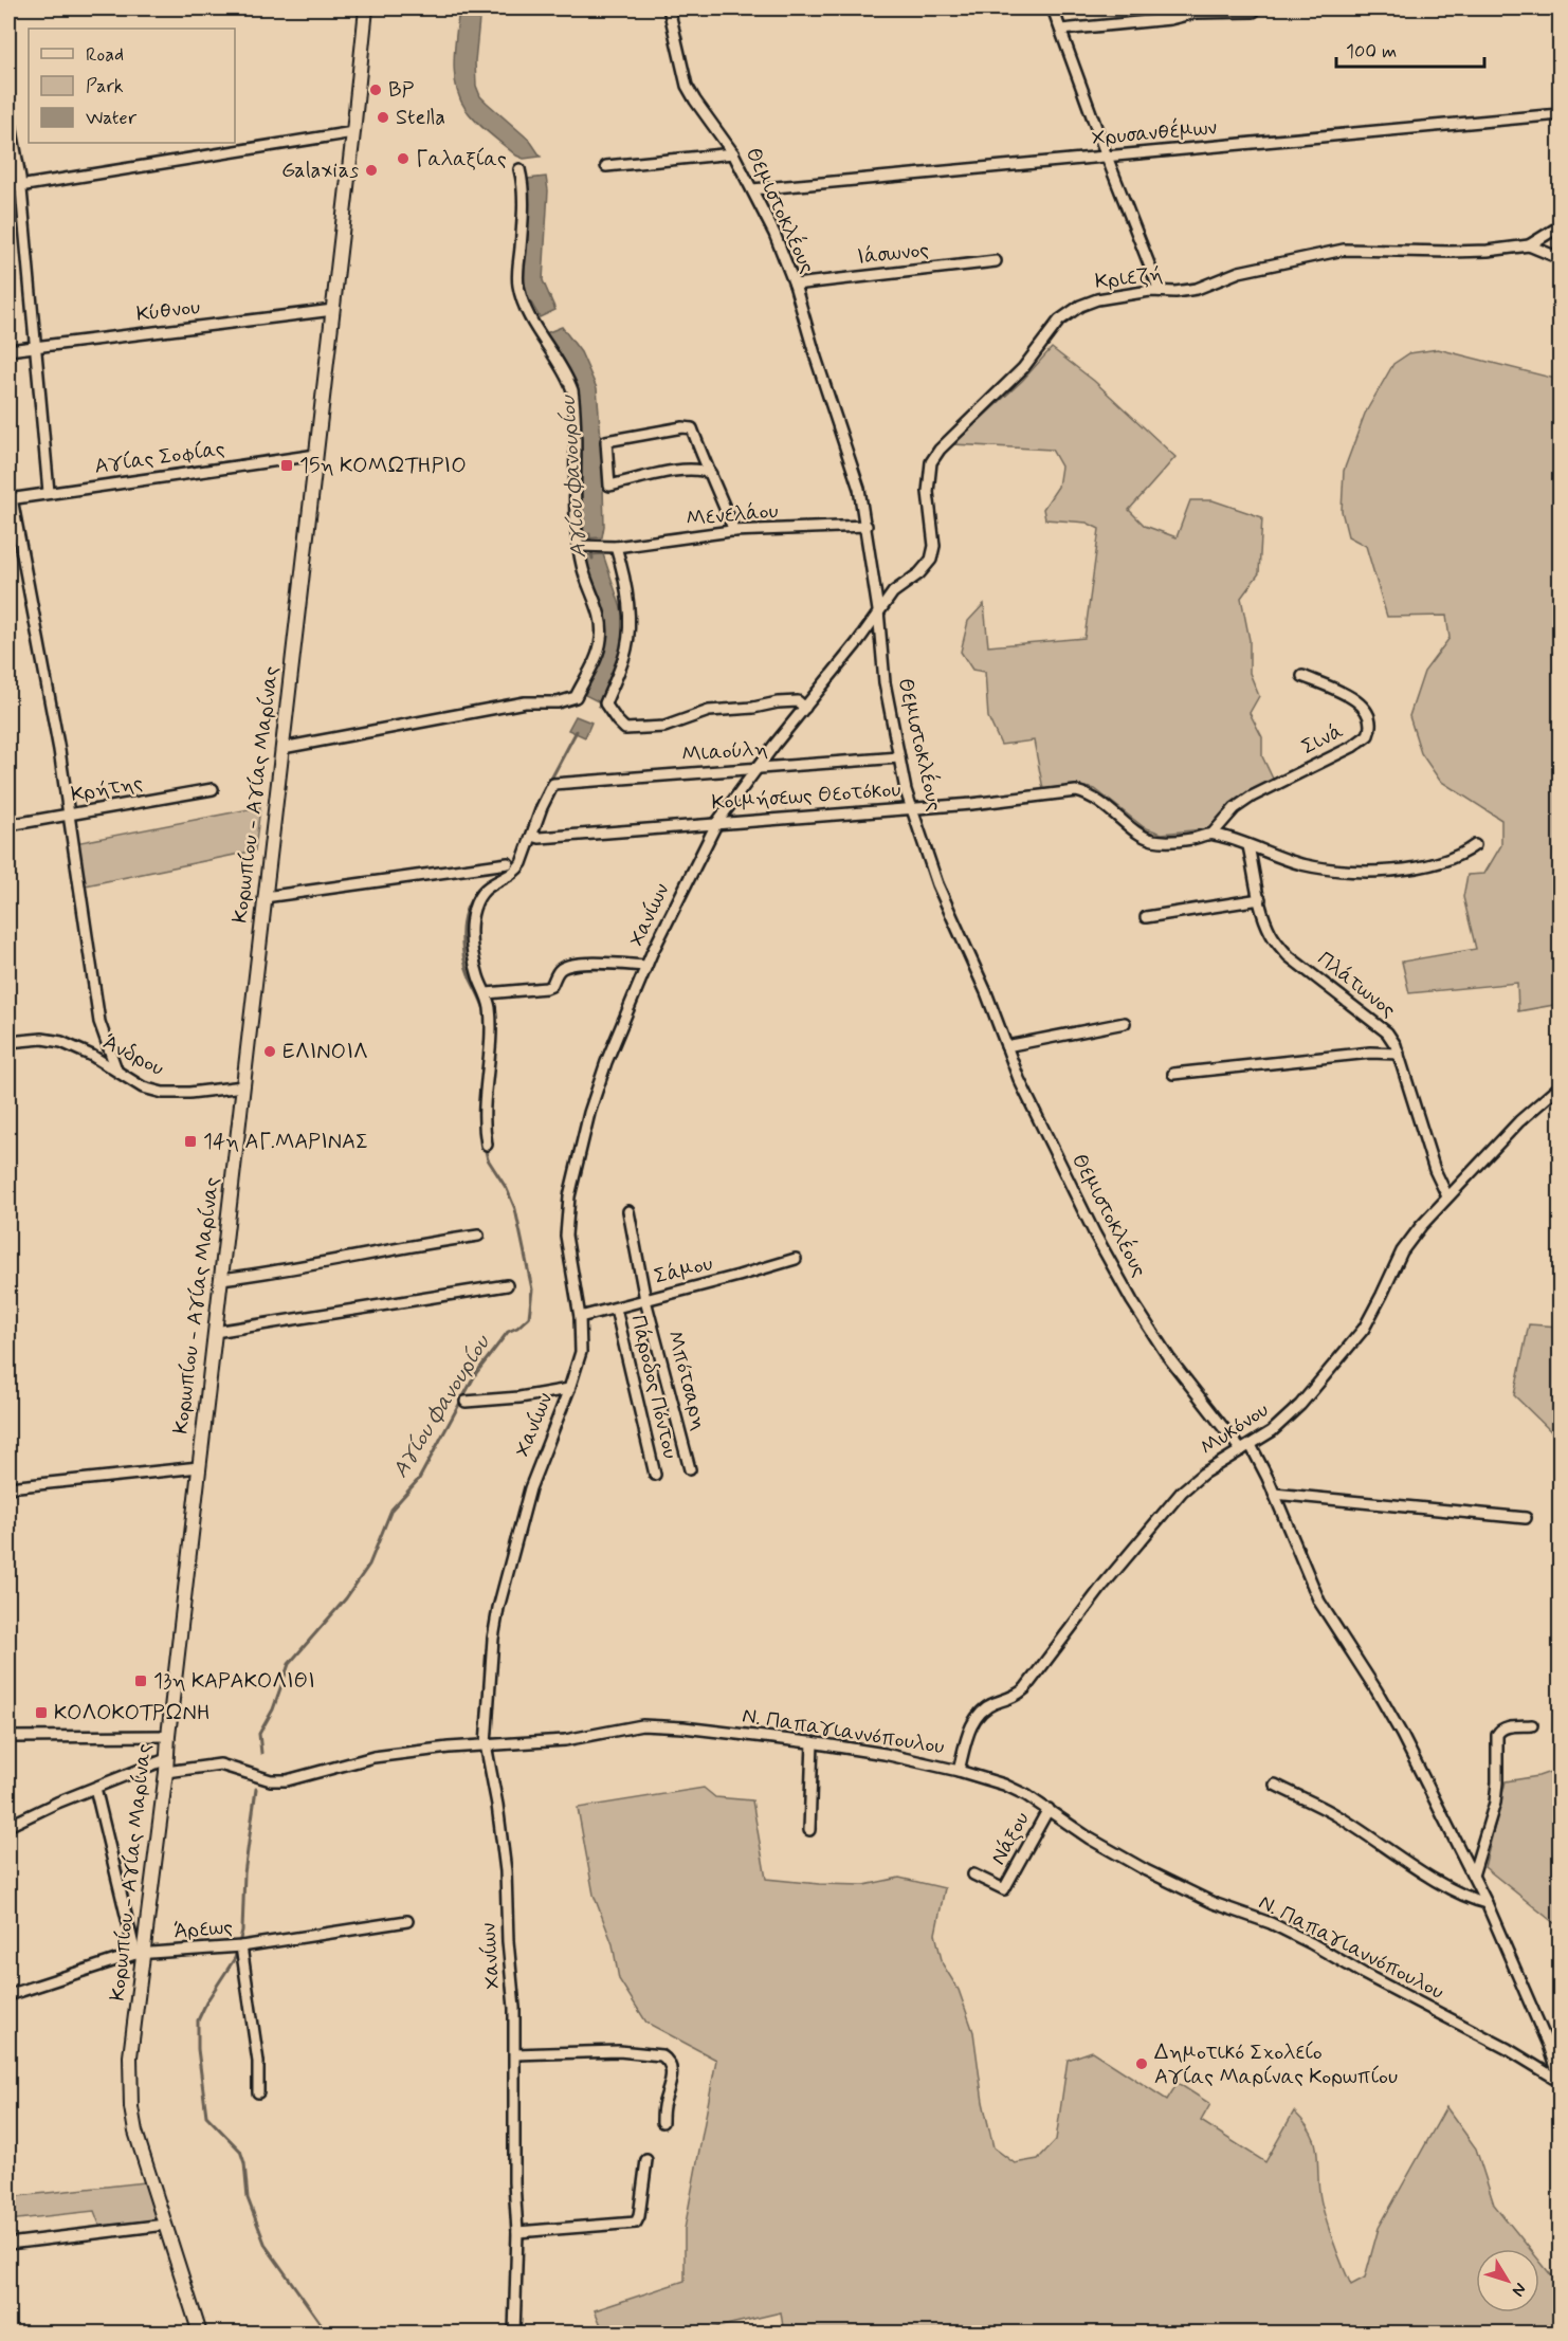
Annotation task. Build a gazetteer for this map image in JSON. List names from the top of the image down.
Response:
{
  "streets": {
    "main road": ["Κορωπίου - Αγίας Μαρίνας"],
    "street": [
      "Χρυσανθέμων",
      "Θεμιστοκλέους",
      "Ιάσωνος",
      "Κριεζή",
      "Κύθνου",
      "Αγίας Σοφίας",
      "Μενελάου",
      "Σινά",
      "Μιαούλη",
      "Κρήτης",
      "Κοιμήσεως Θεοτόκου",
      "Χανίων",
      "Πλάτωνος",
      "Άνδρου",
      "Σάμου",
      "Μπότσαρη",
      "Πάροδος Πόντου",
      "Μυκόνου",
      "Ν. Παπαγιαννόπουλου",
      "Νάξου",
      "Άρεως"
    ]
  },
  "crossings": [
    ["Χρυσανθέμων", "Θεμιστοκλέους"],
    ["Θεμιστοκλέους", "Ιάσωνος"],
    ["Θεμιστοκλέους", "Κριεζή"],
    ["Θεμιστοκλέους", "Μενελάου"],
    ["Θεμιστοκλέους", "Μιαούλη"],
    ["Θεμιστοκλέους", "Κοιμήσεως Θεοτόκου"],
    ["Θεμιστοκλέους", "Χανίων"],
    ["Θεμιστοκλέους", "Μυκόνου"],
    ["Θεμιστοκλέους", "Ν. Παπαγιαννόπουλου"],
    ["Κριεζή", "Χανίων"],
    ["Κύθνου", "Κορωπίου - Αγίας Μαρίνας"],
    ["Αγίας Σοφίας", "Κορωπίου - Αγίας Μαρίνας"],
    ["Σινά", "Κοιμήσεως Θεοτόκου"],
    ["Μιαούλη", "Κοιμήσεως Θεοτόκου"],
    ["Μιαούλη", "Χανίων"],
    ["Κορωπίου - Αγίας Μαρίνας", "Άνδρου"],
    ["Κορωπίου - Αγίας Μαρίνας", "Ν. Παπαγιαννόπουλου"],
    ["Κορωπίου - Αγίας Μαρίνας", "Άρεως"],
    ["Κοιμήσεως Θεοτόκου", "Χανίων"],
    ["Κοιμήσεως Θεοτόκου", "Πλάτωνος"],
    ["Χανίων", "Σάμου"],
    ["Χανίων", "Ν. Παπαγιαννόπουλου"],
    ["Πλάτωνος", "Μυκόνου"],
    ["Σάμου", "Μπότσαρη"],
    ["Σάμου", "Πάροδος Πόντου"],
    ["Μυκόνου", "Ν. Παπαγιαννόπουλου"],
    ["Ν. Παπαγιαννόπουλου", "Νάξου"]
  ],
  "water": ["Αγίου Φανουρίου"],
  "places": {
    "other": [
      "BP",
      "Stella",
      "Γαλαξίας",
      "Galaxias",
      "ΕΛΙΝΟΙΛ",
      "Δημοτικό Σχολείο Αγίας Μαρίνας Κορωπίου"
    ],
    "transit": [
      "15η ΚΟΜΩΤΗΡΙΟ",
      "14η ΑΓ.ΜΑΡΙΝΑΣ",
      "13η ΚΑΡΑΚΟΛΙΘΙ",
      "ΚΟΛΟΚΟΤΡΩΝΗ"
    ]
  },
  "legend": ["Road", "Park", "Water"],
  "scale_bar": "100 m",
  "north": "bottom right"
}
